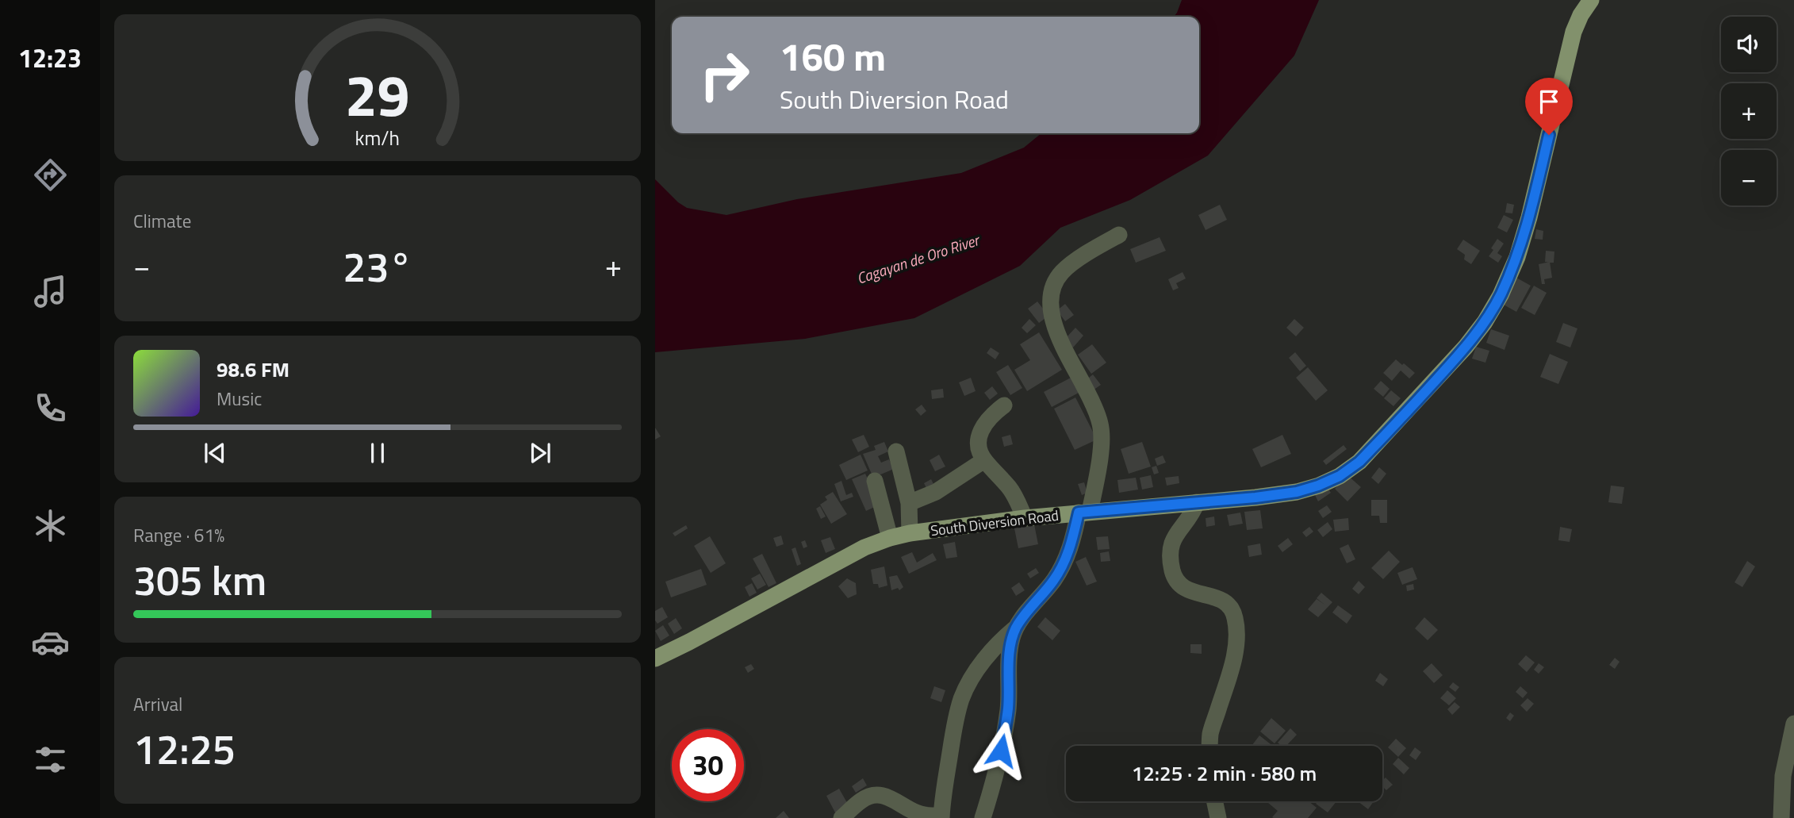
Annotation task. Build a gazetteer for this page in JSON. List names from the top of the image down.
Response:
{
  "streets": {
    "main road": ["South Diversion Road"]
  },
  "water": ["Cagayan de Oro River"],
  "page": {
    "tabs": "12:23",
    "map_buttons": ["+", "−"],
    "turn": ["160 m", "South Diversion Road"],
    "tile": [
      "Climate",
      ["Range · 61%", "305 km"],
      ["Arrival", "12:25"]
    ],
    "heat": ["−", "23°", "+"],
    "song": ["98.6 FM", "Music"],
    "limit": "30",
    "trip": "12:25 · 2 min · 580 m",
    "gauge": ["29", "km/h"]
  }
}
